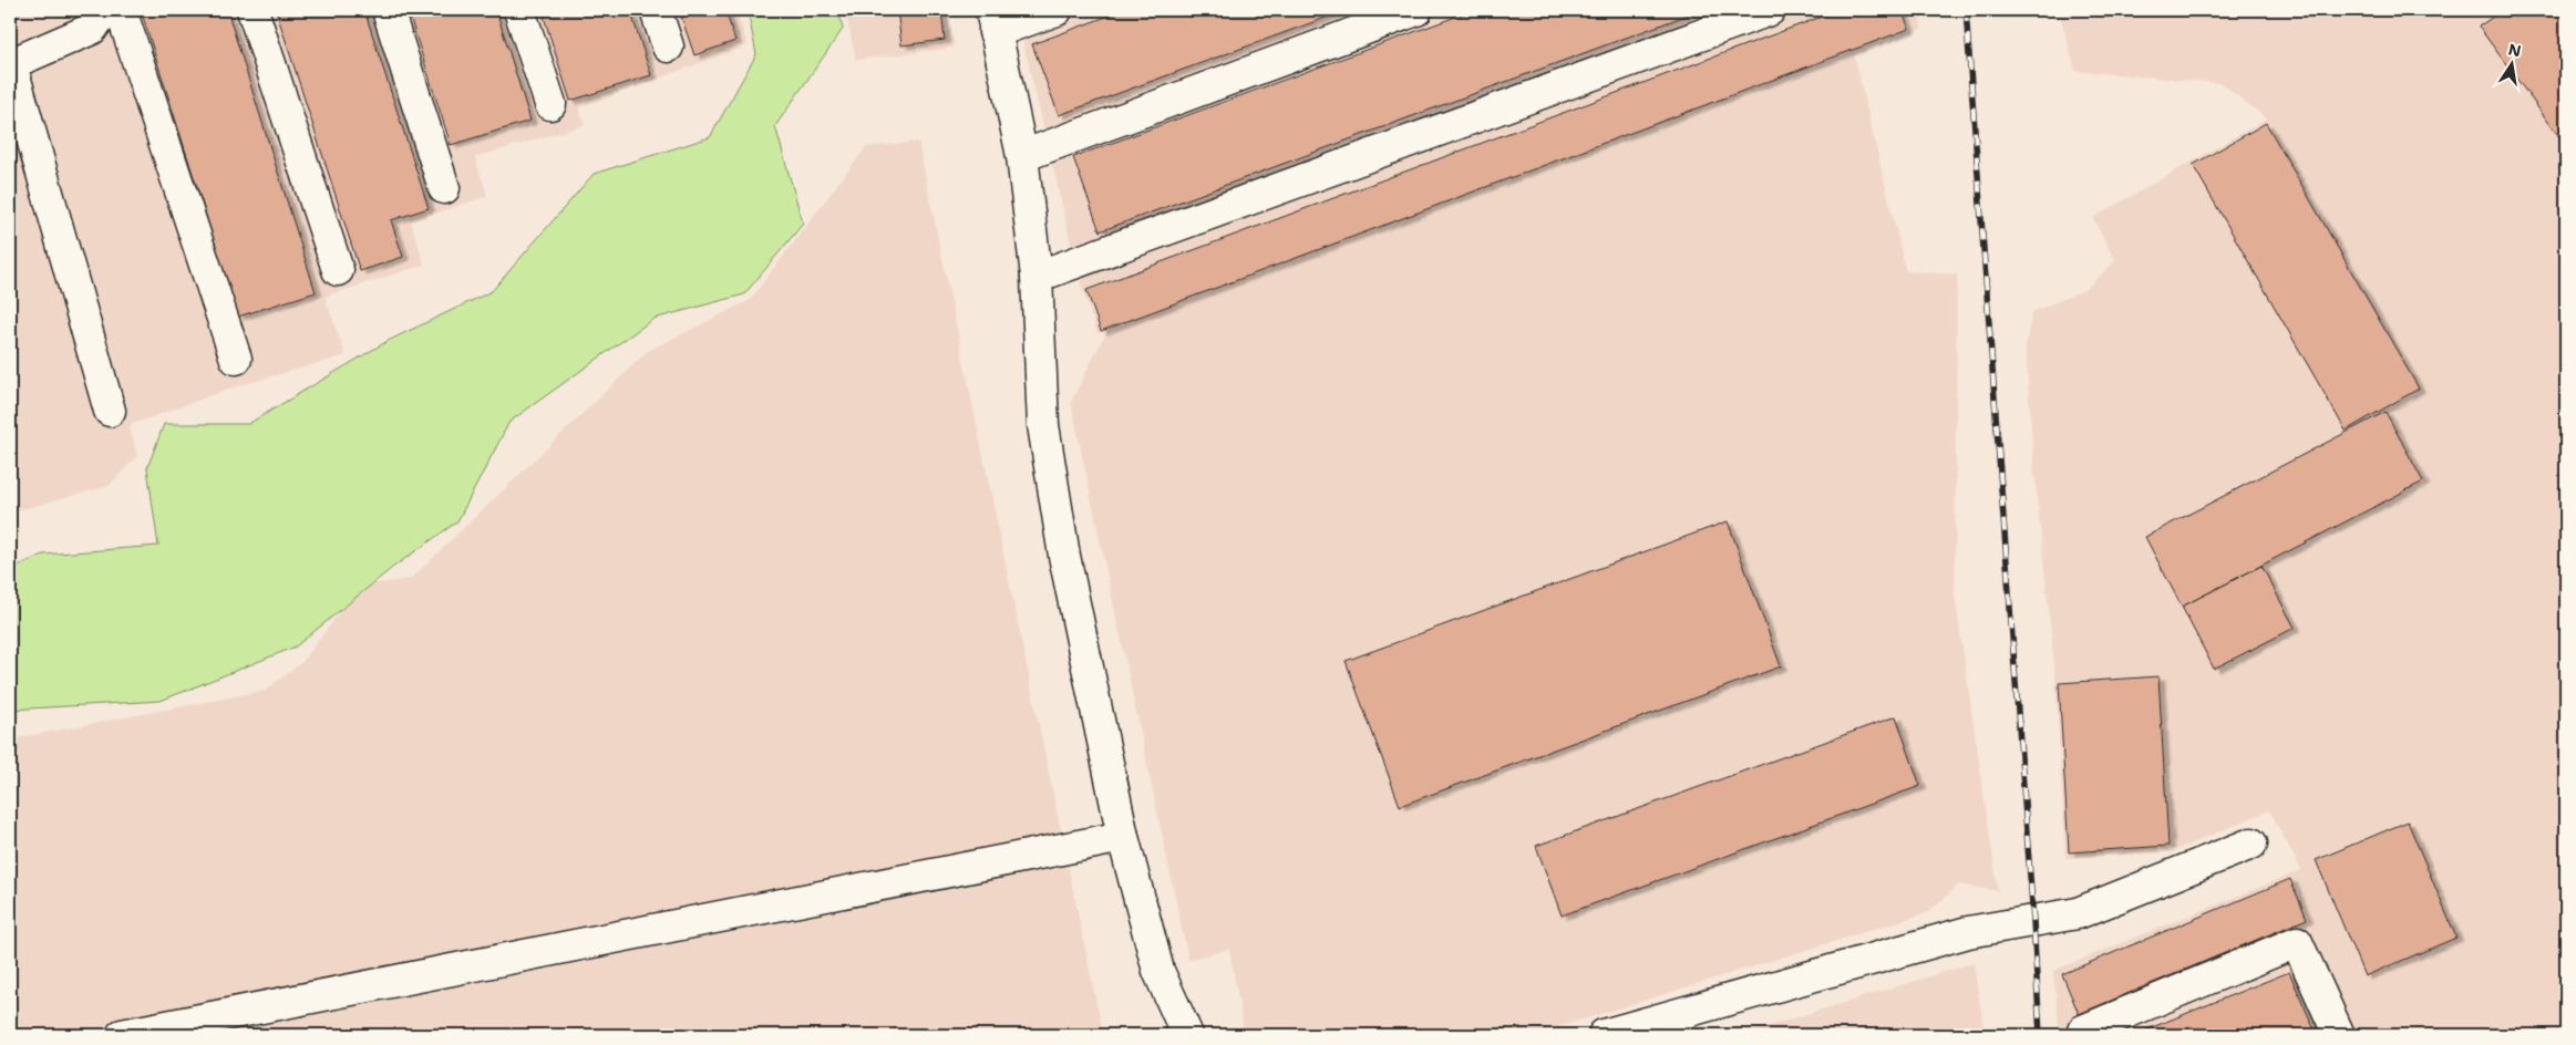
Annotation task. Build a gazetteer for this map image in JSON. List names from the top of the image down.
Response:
{
  "north": "top"
}
